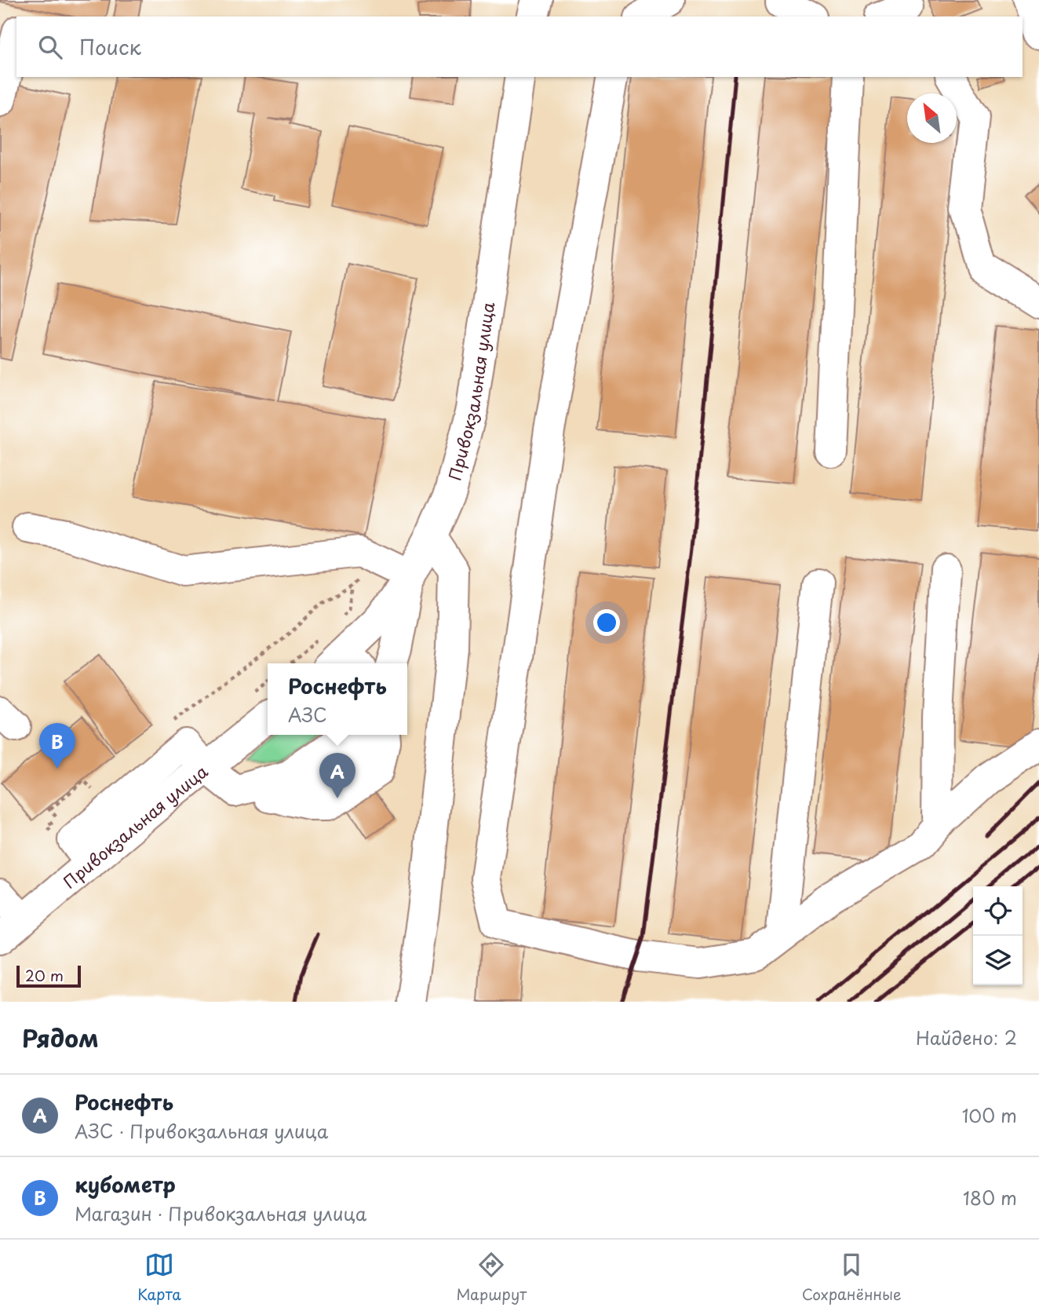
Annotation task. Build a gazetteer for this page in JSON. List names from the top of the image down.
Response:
{
  "streets": {
    "main road": ["Привокзальная улица"]
  },
  "scale_bar": "20 m",
  "north": "top left",
  "page": {
    "search": "Поиск",
    "popup": ["Роснефть", "АЗС"],
    "pins": ["B", "A"],
    "scale": "20 m",
    "heading": ["Рядом", "Найдено: 2"],
    "list": [
      {
        "mark": "A",
        "name": "Роснефть",
        "note": "АЗС · Привокзальная улица",
        "value": "100 m"
      },
      {
        "mark": "B",
        "name": "кубометр",
        "note": "Магазин · Привокзальная улица",
        "value": "180 m"
      }
    ],
    "nav": ["Карта", "Маршрут", "Сохранённые"]
  }
}
